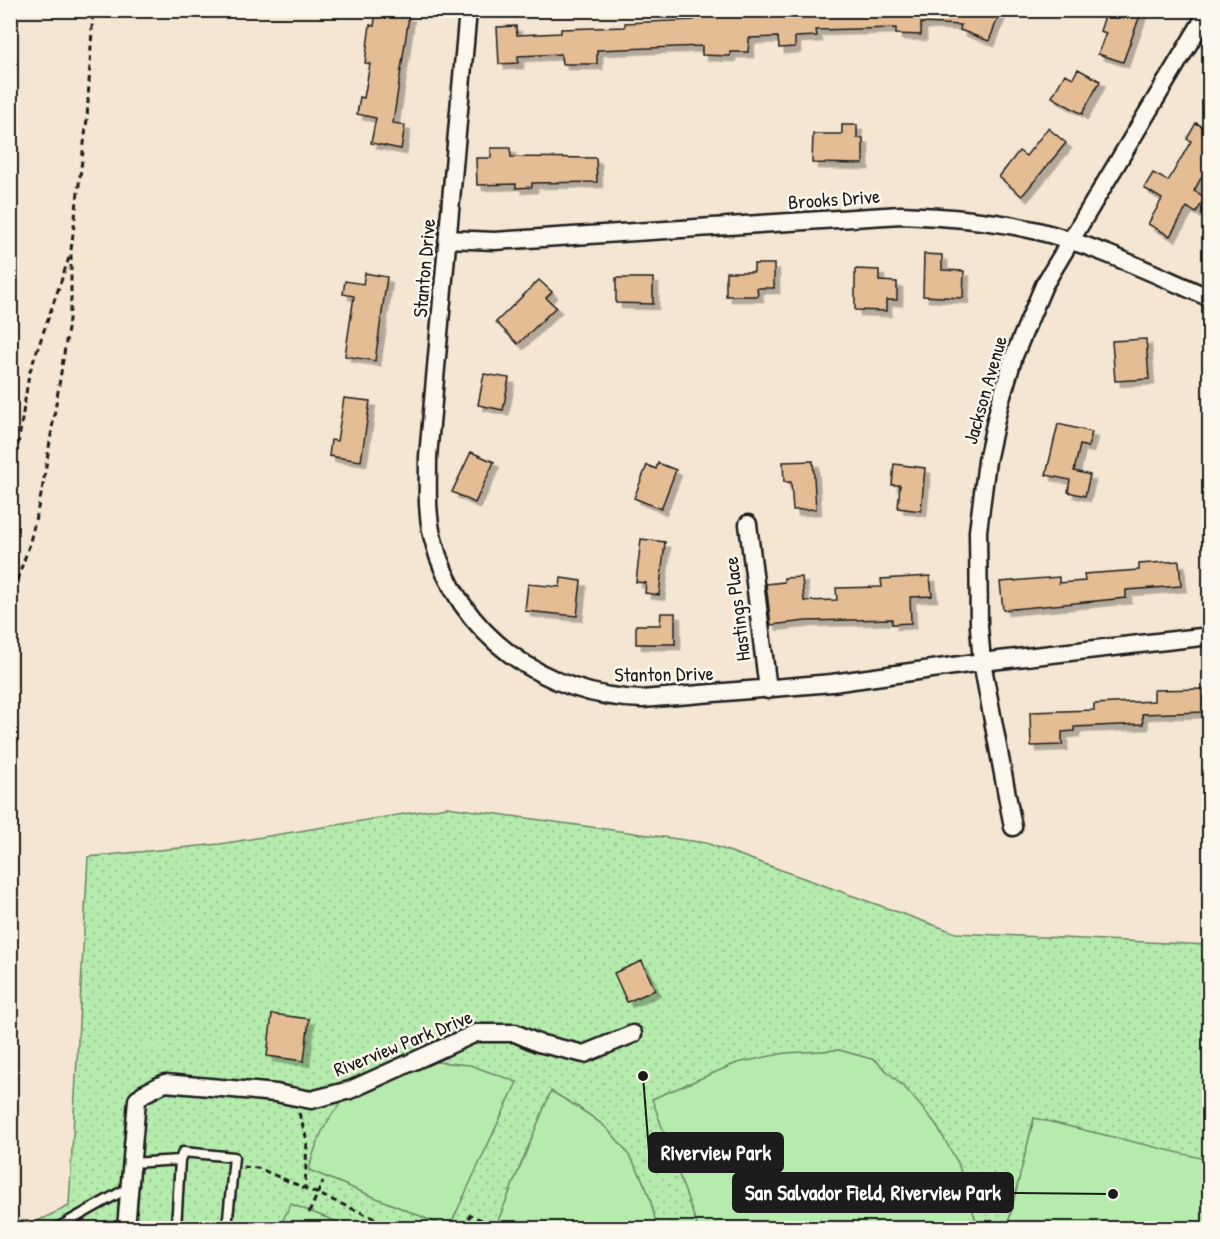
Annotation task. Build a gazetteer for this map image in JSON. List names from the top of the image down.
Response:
{
  "streets": {
    "street": [
      "Brooks Drive",
      "Stanton Drive",
      "Jackson Avenue",
      "Hastings Place",
      "Riverview Park Drive"
    ]
  },
  "crossings": [
    ["Brooks Drive", "Stanton Drive"],
    ["Brooks Drive", "Jackson Avenue"],
    ["Stanton Drive", "Jackson Avenue"],
    ["Stanton Drive", "Hastings Place"]
  ],
  "places": ["Riverview Park", "San Salvador Field, Riverview Park"]
}
